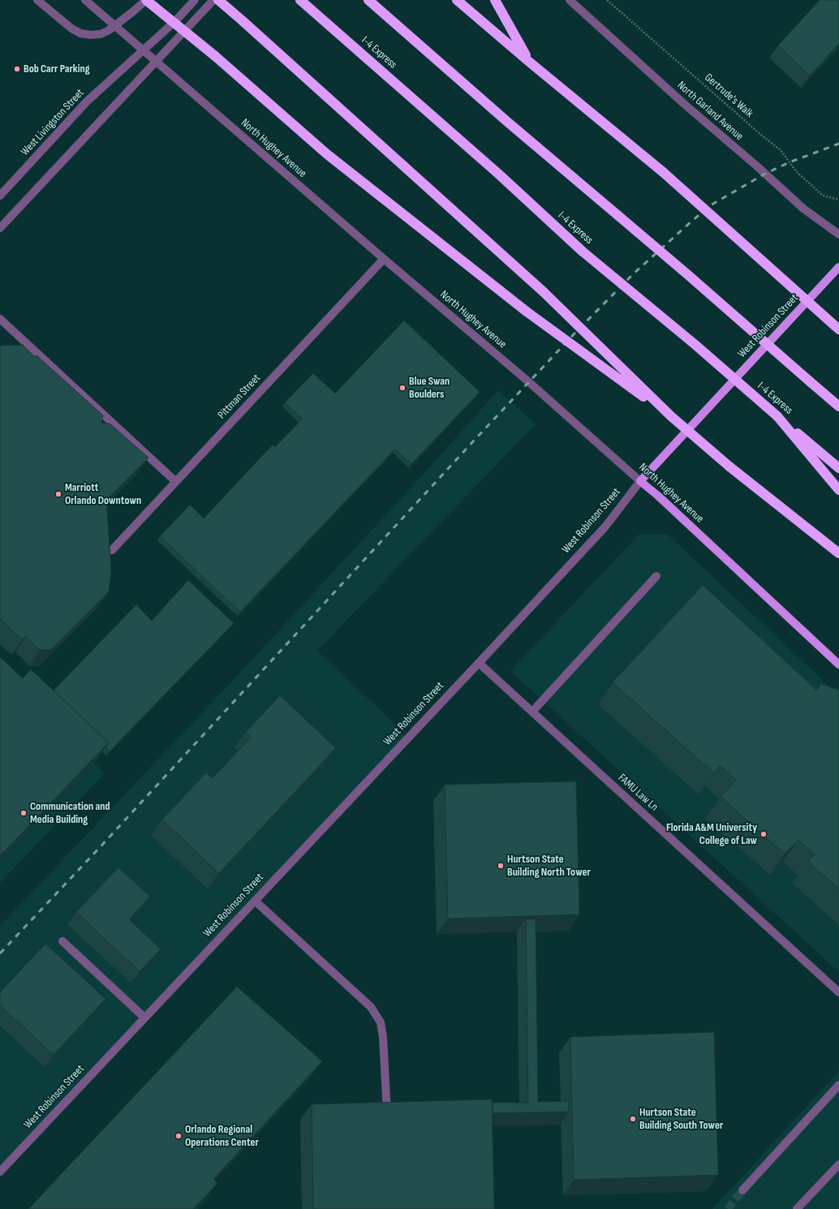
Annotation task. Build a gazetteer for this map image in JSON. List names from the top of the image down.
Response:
{
  "streets": {
    "highway": ["I-4 Express"],
    "main road": ["North Hughey Avenue", "West Robinson Street"],
    "street": [
      "North Garland Avenue",
      "West Livingston Street",
      "Pittman Street",
      "FAMU Law Ln"
    ],
    "path": ["Gertrude's Walk"]
  },
  "crossings": [
    ["West Livingston Street", "North Hughey Avenue"],
    ["North Hughey Avenue", "West Robinson Street"],
    ["North Hughey Avenue", "Pittman Street"],
    ["West Robinson Street", "FAMU Law Ln"]
  ],
  "places": [
    "Bob Carr Parking",
    "Blue Swan Boulders",
    "Marriott Orlando Downtown",
    "Communication and Media Building",
    "Florida A&M University College of Law",
    "Hurtson State Building North Tower",
    "Hurtson State Building South Tower",
    "Orlando Regional Operations Center"
  ]
}
